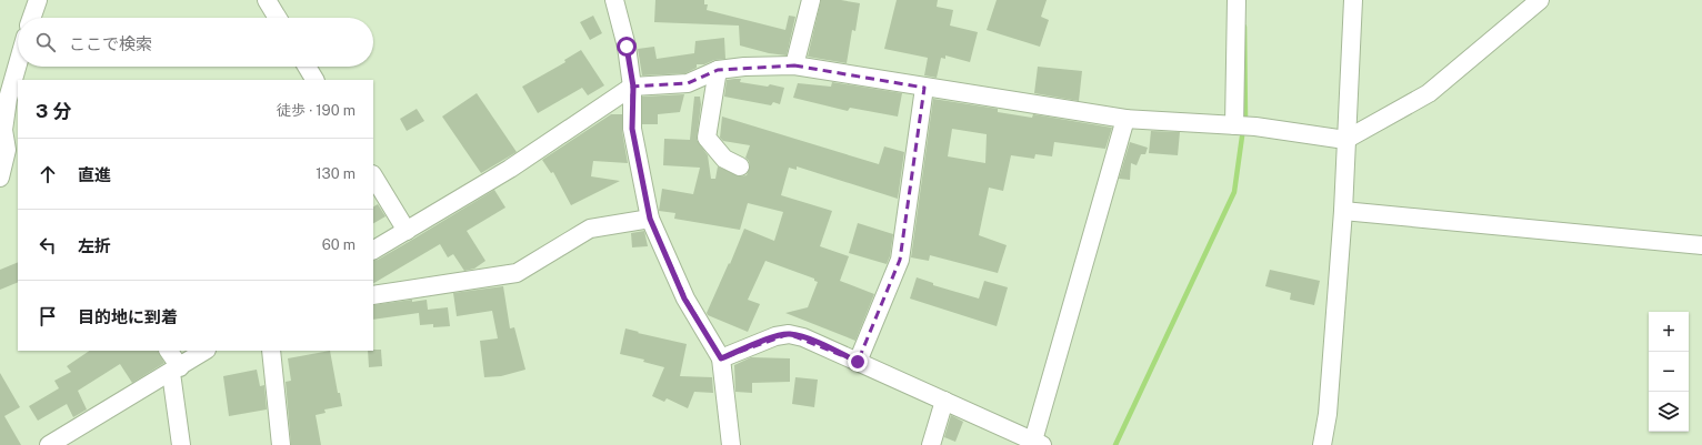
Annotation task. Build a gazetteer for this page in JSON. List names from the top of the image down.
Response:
{
  "page": {
    "search": "ここで検索",
    "heading": ["3 分", "徒歩 · 190 m"],
    "list": [
      ["直進", "130 m"],
      ["左折", "60 m"],
      "目的地に到着"
    ],
    "map_buttons": ["+", "−"]
  }
}
